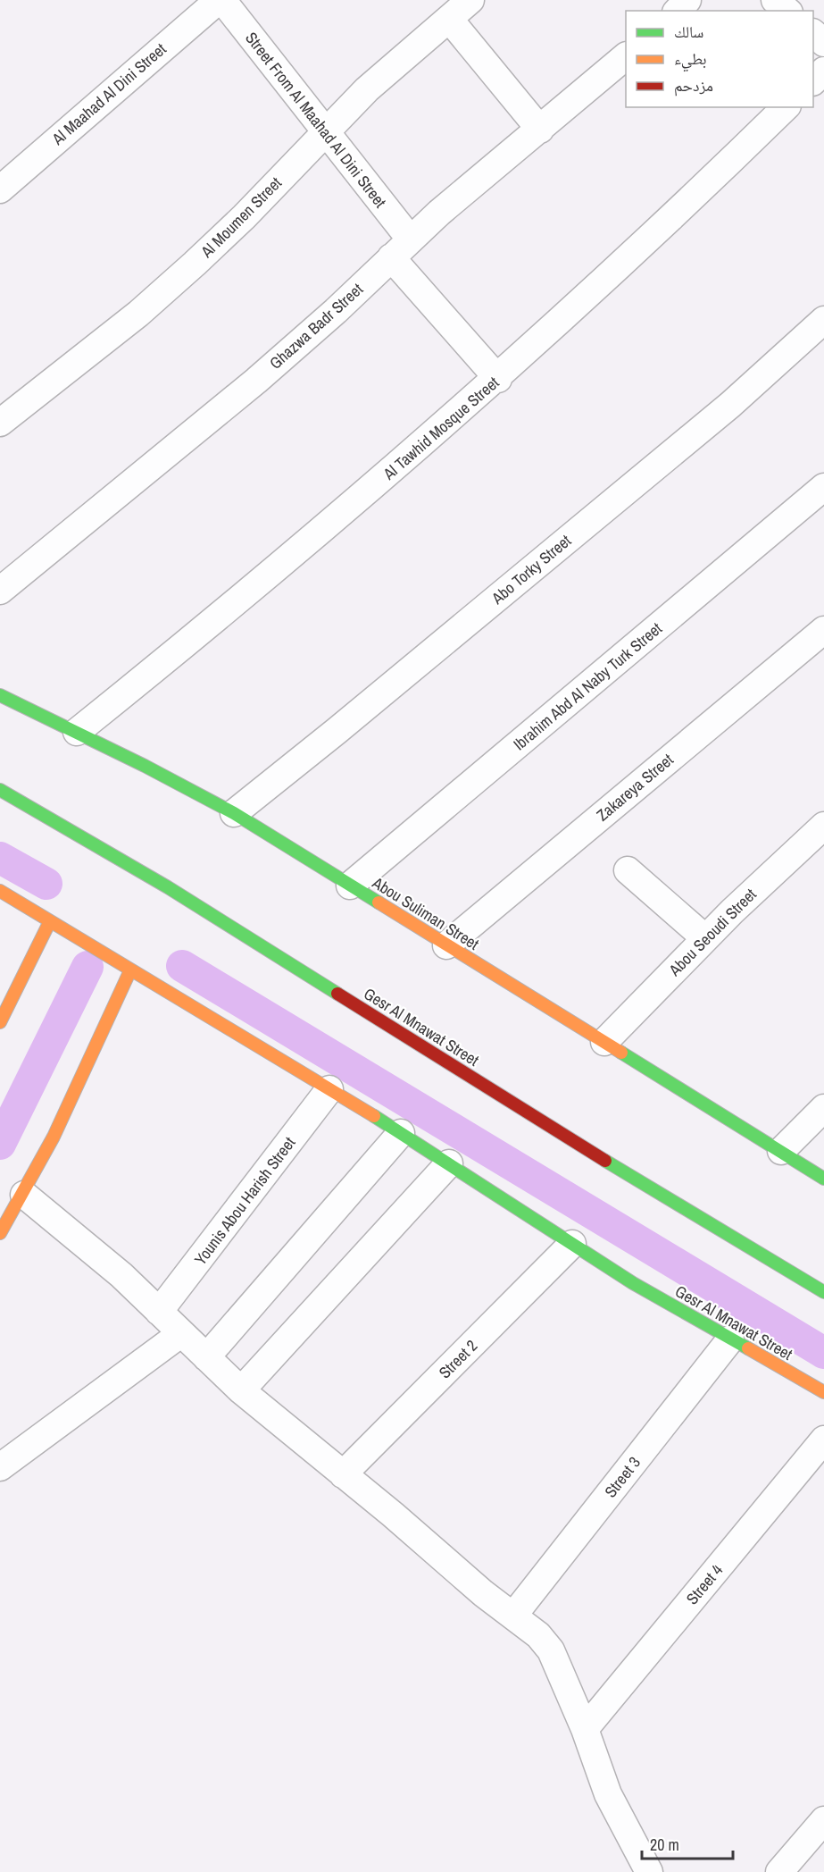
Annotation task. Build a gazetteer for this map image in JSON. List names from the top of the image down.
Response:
{
  "streets": {
    "street": [
      "Al Maahad Al Dini Street",
      "Street From Al Maahad Al Dini Street",
      "Al Moumen Street",
      "Ghazwa Badr Street",
      "Al Tawhid Mosque Street",
      "Abo Torky Street",
      "Ibrahim Abd Al Naby Turk Street",
      "Zakareya Street",
      "Abou Suliman Street",
      "Abou Seoudi Street",
      "Gesr Al Mnawat Street",
      "Younis Abou Harish Street",
      "Street 2",
      "Street 3",
      "Street 4"
    ]
  },
  "crossings": [
    ["Al Maahad Al Dini Street", "Street From Al Maahad Al Dini Street"],
    ["Street From Al Maahad Al Dini Street", "Al Moumen Street"],
    ["Street From Al Maahad Al Dini Street", "Ghazwa Badr Street"],
    ["Al Tawhid Mosque Street", "Abou Suliman Street"],
    ["Abo Torky Street", "Abou Suliman Street"],
    ["Ibrahim Abd Al Naby Turk Street", "Abou Suliman Street"],
    ["Zakareya Street", "Abou Suliman Street"],
    ["Abou Suliman Street", "Abou Seoudi Street"],
    ["Gesr Al Mnawat Street", "Younis Abou Harish Street"],
    ["Gesr Al Mnawat Street", "Street 2"],
    ["Gesr Al Mnawat Street", "Street 3"]
  ],
  "legend": ["سالك", "بطيء", "مزدحم"],
  "scale_bar": "20 m"
}
